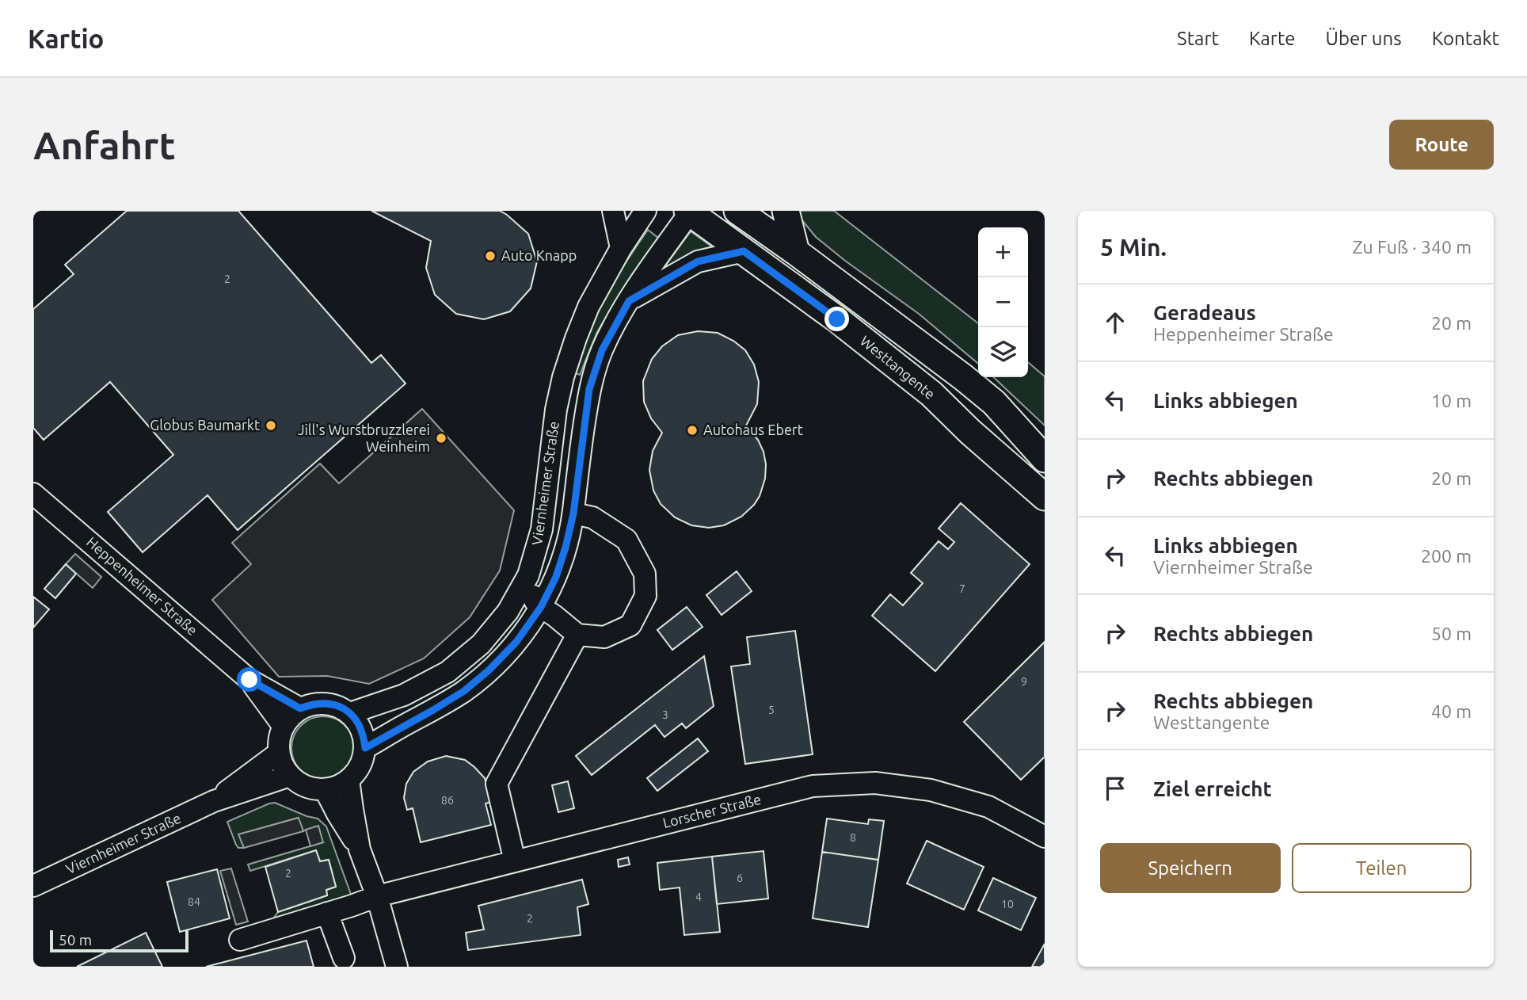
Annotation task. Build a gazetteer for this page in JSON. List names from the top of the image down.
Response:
{
  "streets": {
    "main road": ["Westtangente"],
    "street": ["Viernheimer Straße", "Heppenheimer Straße", "Lorscher Straße"]
  },
  "crossings": [
    ["Westtangente", "Viernheimer Straße"],
    ["Viernheimer Straße", "Heppenheimer Straße"]
  ],
  "places": [
    "Auto Knapp",
    "Globus Baumarkt",
    "Autohaus Ebert",
    "Jill's Wurstbruzzlerei Weinheim"
  ],
  "house_numbers": [
    "2",
    "7",
    "9",
    "5",
    "3",
    "86",
    "8",
    "2",
    "6",
    "4",
    "84",
    "10",
    "2"
  ],
  "scale_bar": "50 m",
  "page": {
    "header": "Kartio",
    "nav": [
      "Start",
      "Karte",
      "Über uns",
      "Kontakt"
    ],
    "buttons": [
      "Route",
      ["Speichern", "Teilen"]
    ],
    "title": "Anfahrt",
    "heading": ["5 Min.", "Zu Fuß · 340 m"],
    "map_buttons": ["+", "−"],
    "list": [
      ["Geradeaus", "Heppenheimer Straße", "20 m"],
      ["Links abbiegen", "10 m"],
      ["Rechts abbiegen", "20 m"],
      ["Links abbiegen", "Viernheimer Straße", "200 m"],
      ["Rechts abbiegen", "50 m"],
      ["Rechts abbiegen", "Westtangente", "40 m"],
      "Ziel erreicht"
    ],
    "scale": "50 m"
  }
}
